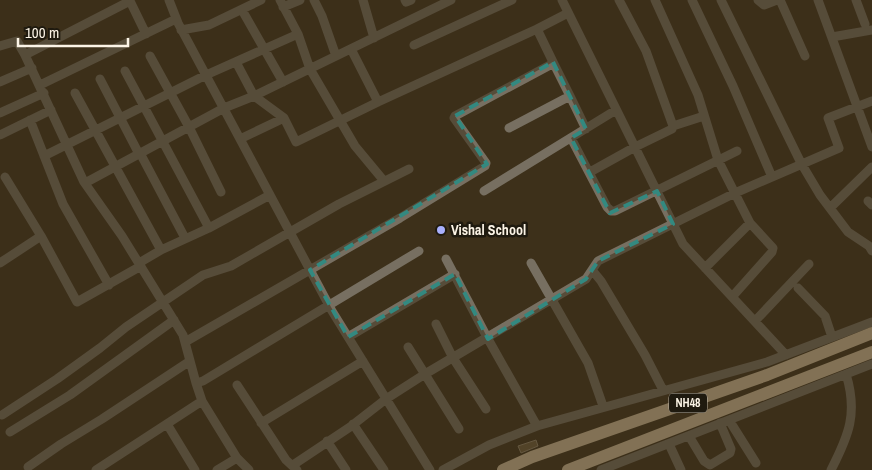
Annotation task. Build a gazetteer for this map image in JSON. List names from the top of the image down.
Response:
{
  "streets": {
    "highway": ["NH48"]
  },
  "places": ["Vishal School"],
  "scale_bar": "100 m"
}
